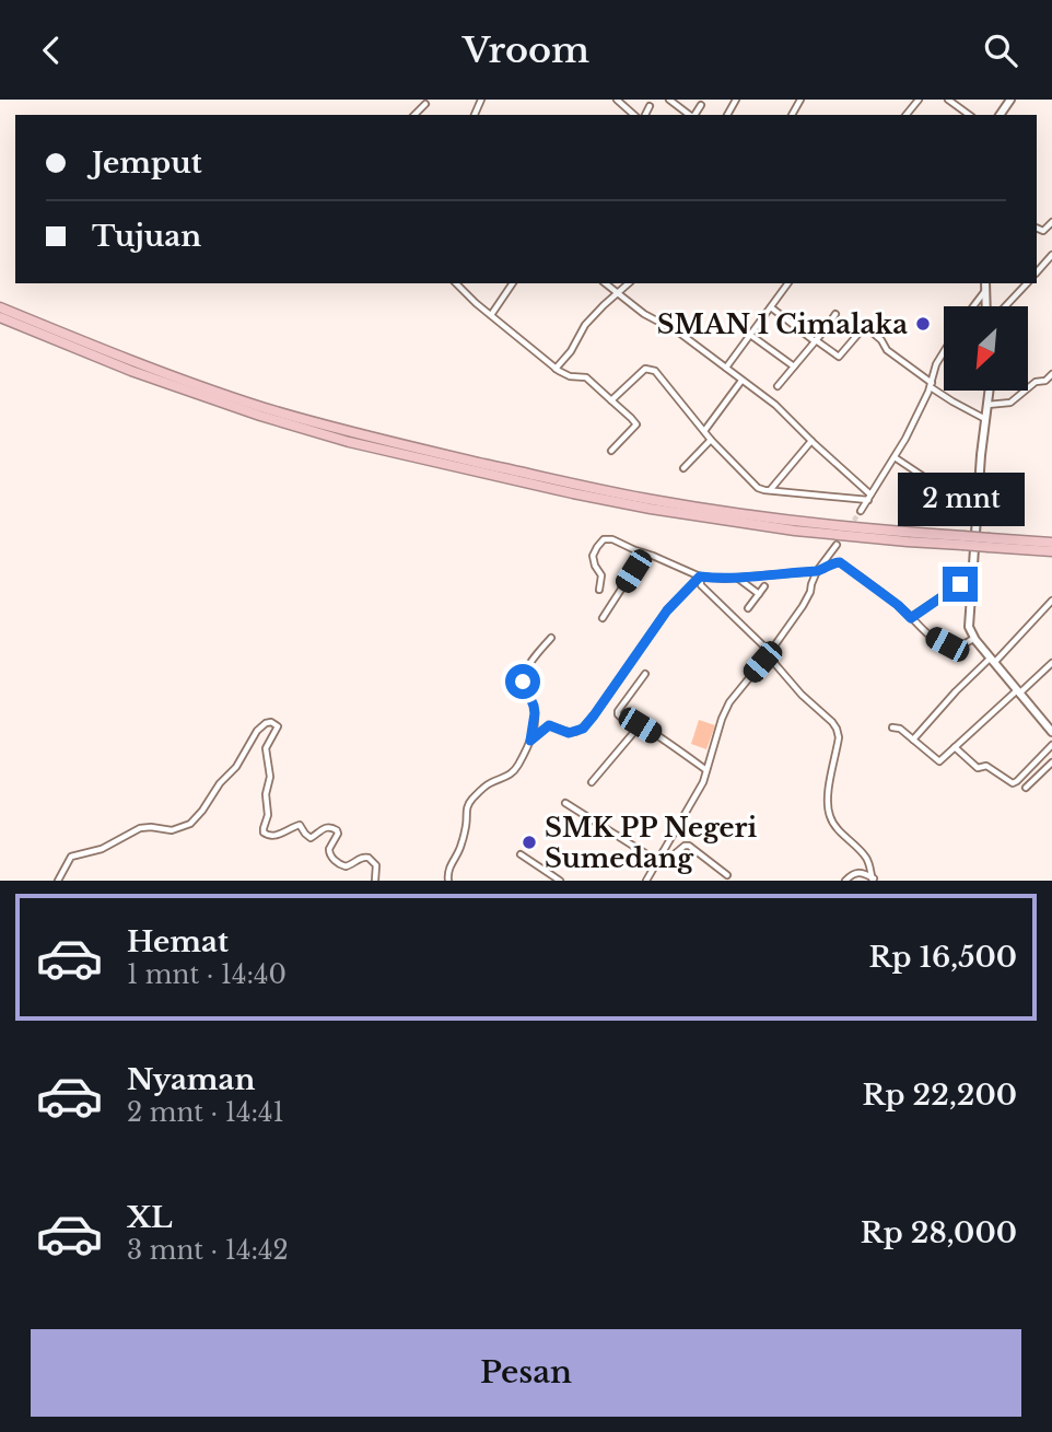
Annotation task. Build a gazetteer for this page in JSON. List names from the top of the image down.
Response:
{
  "places": ["SMAN 1 Cimalaka", "SMK PP Negeri Sumedang"],
  "north": "bottom left",
  "page": {
    "header": "Vroom",
    "banner": ["Jemput", "Tujuan"],
    "bubble": "2 mnt",
    "list": [
      {
        "name": "Hemat",
        "note": "1 mnt · 14:40",
        "value": "Rp 16,500"
      },
      {
        "name": "Nyaman",
        "note": "2 mnt · 14:41",
        "value": "Rp 22,200"
      },
      {
        "name": "XL",
        "note": "3 mnt · 14:42",
        "value": "Rp 28,000"
      }
    ],
    "buttons": "Pesan"
  }
}
